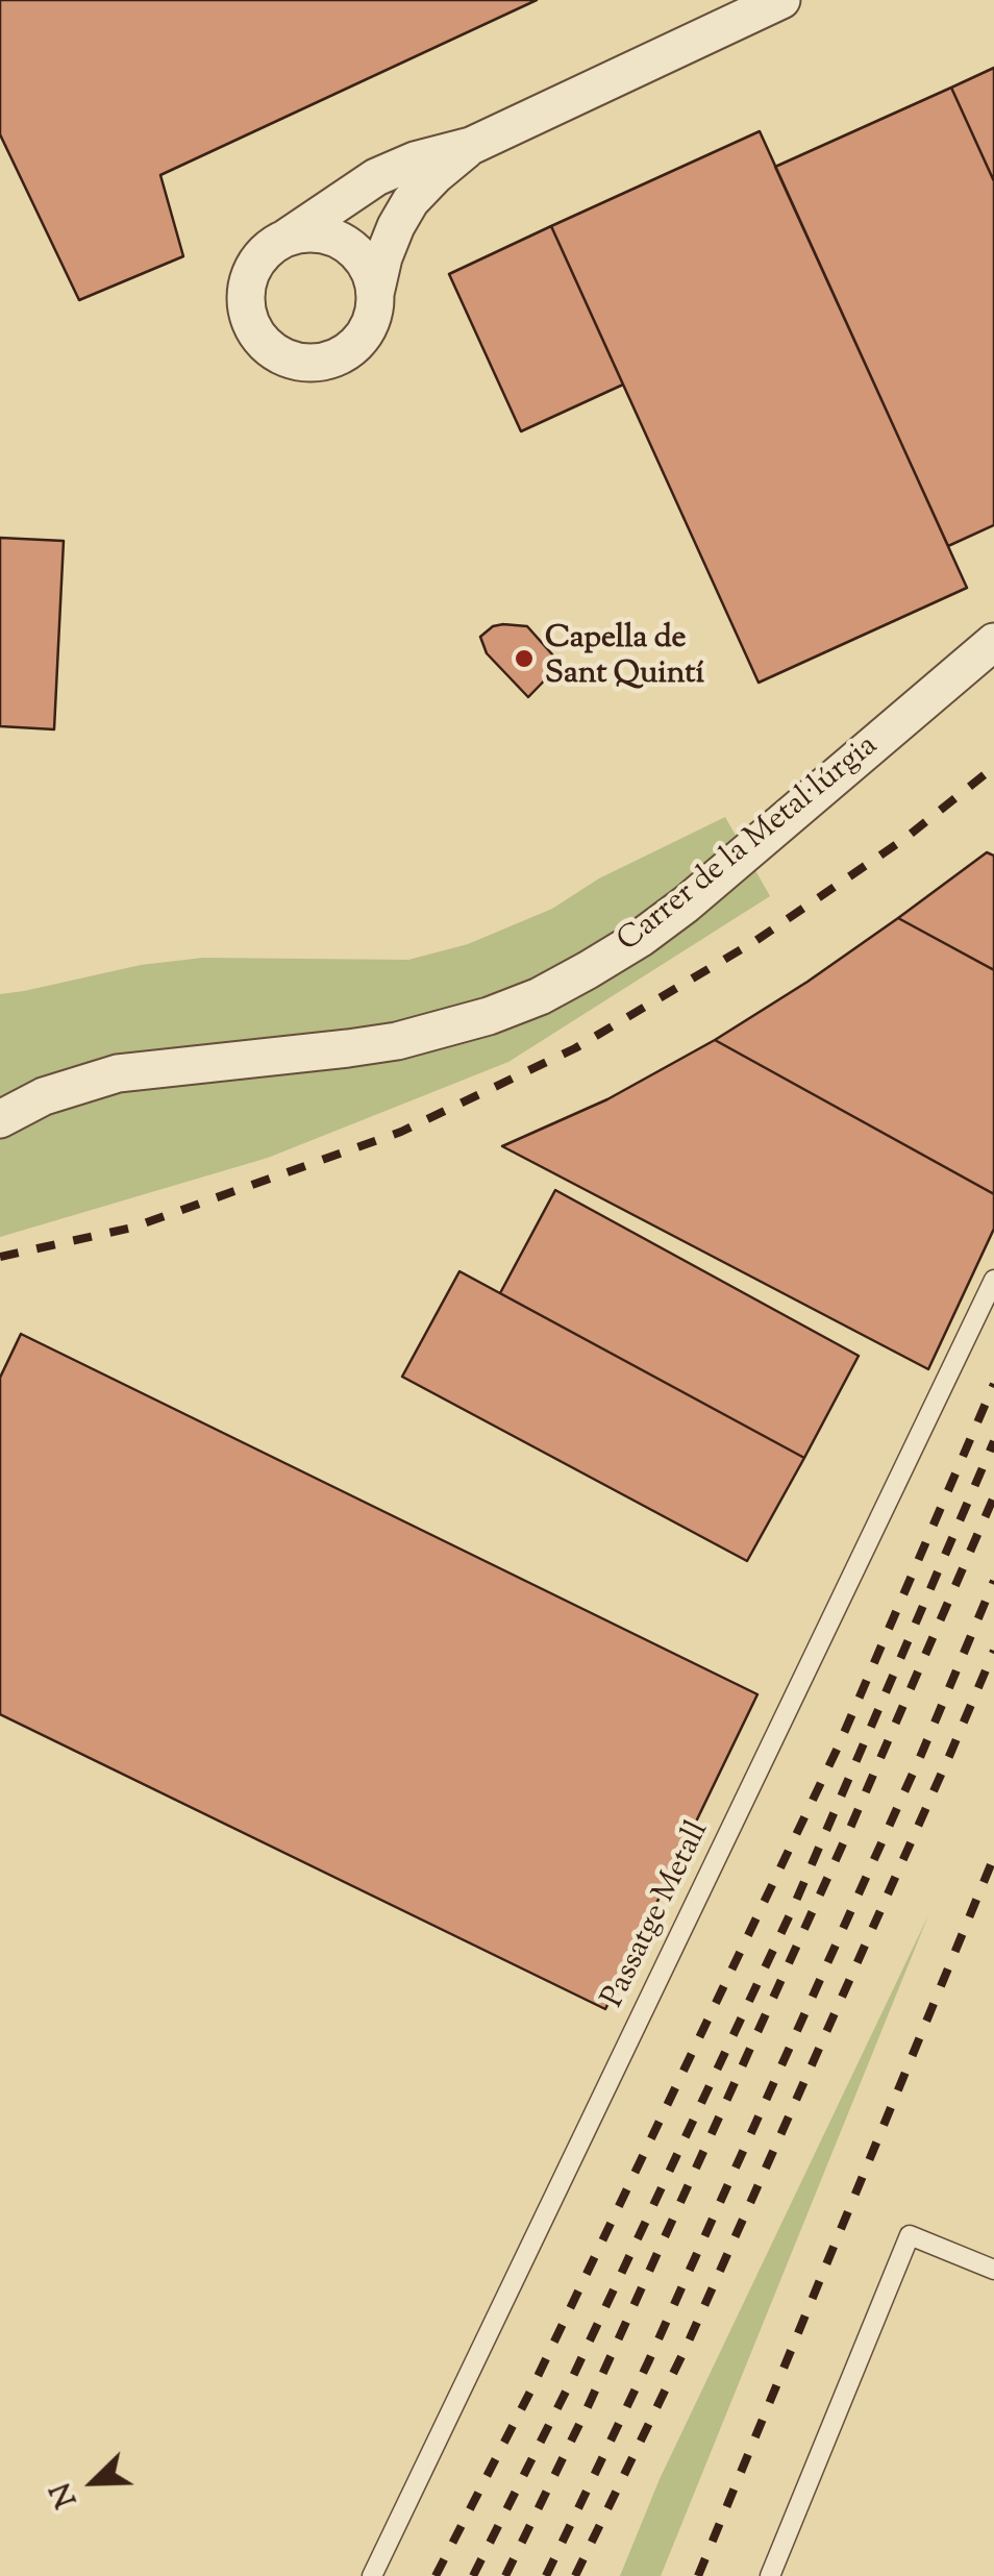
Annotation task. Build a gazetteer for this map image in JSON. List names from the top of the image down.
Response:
{
  "streets": {
    "street": ["Carrer de la Metal·lúrgia"],
    "lane": ["Passatge Metall"]
  },
  "places": ["Capella de Sant Quintí"],
  "north": "bottom left"
}
